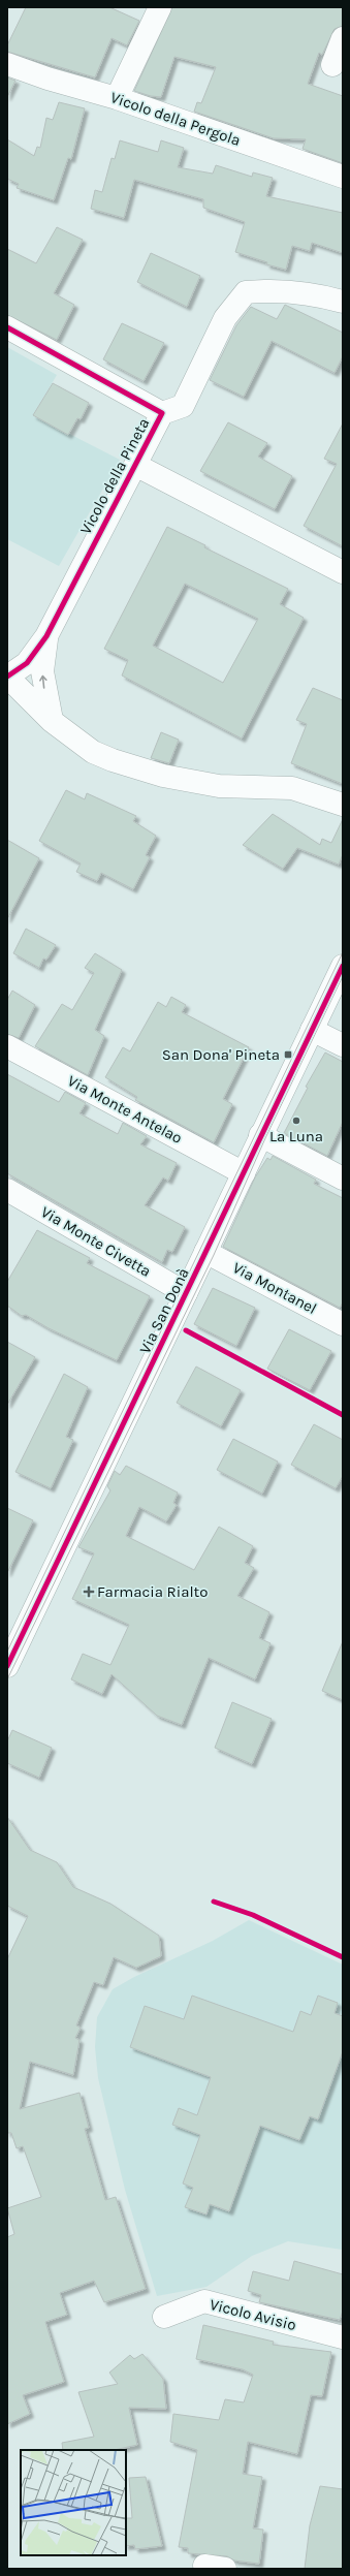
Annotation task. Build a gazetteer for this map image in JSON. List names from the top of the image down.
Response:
{
  "streets": {
    "street": [
      "Vicolo della Pergola",
      "Vicolo della Pineta",
      "Via Monte Antelao",
      "Via Monte Civetta",
      "Via Montanel",
      "Via San Donà",
      "Vicolo Avisio"
    ]
  },
  "crossings": [
    ["Via Monte Antelao", "Via San Donà"],
    ["Via Monte Civetta", "Via San Donà"],
    ["Via Montanel", "Via San Donà"]
  ],
  "places": {
    "transit": ["San Dona' Pineta"],
    "other": ["La Luna"],
    "health": ["Farmacia Rialto"]
  }
}
